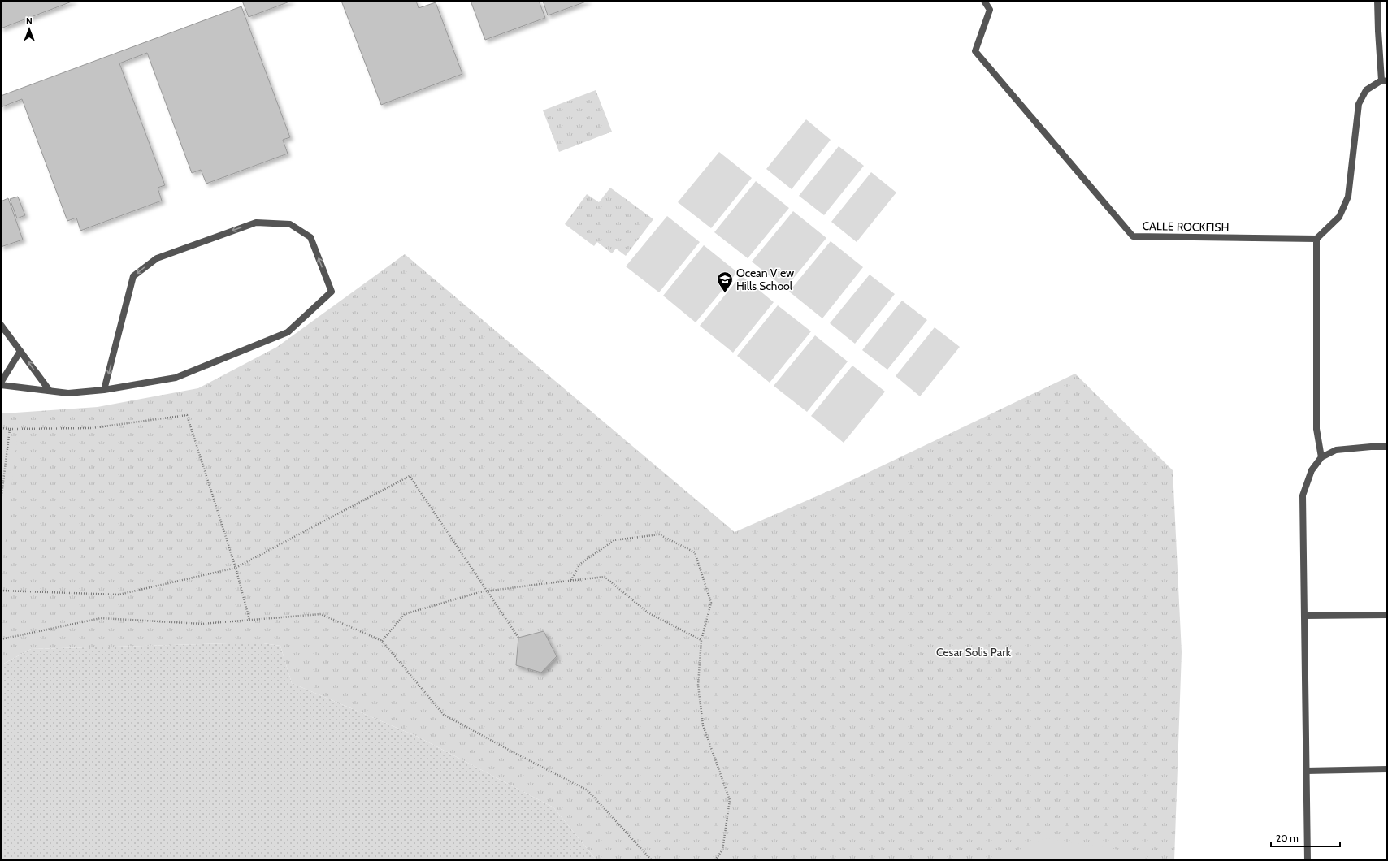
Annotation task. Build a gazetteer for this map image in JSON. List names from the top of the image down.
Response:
{
  "streets": {
    "street": ["CALLE ROCKFISH"]
  },
  "parks": ["Cesar Solis Park"],
  "places": {
    "school or university": ["Ocean View Hills School"]
  },
  "scale_bar": "20 m",
  "north": "top"
}
